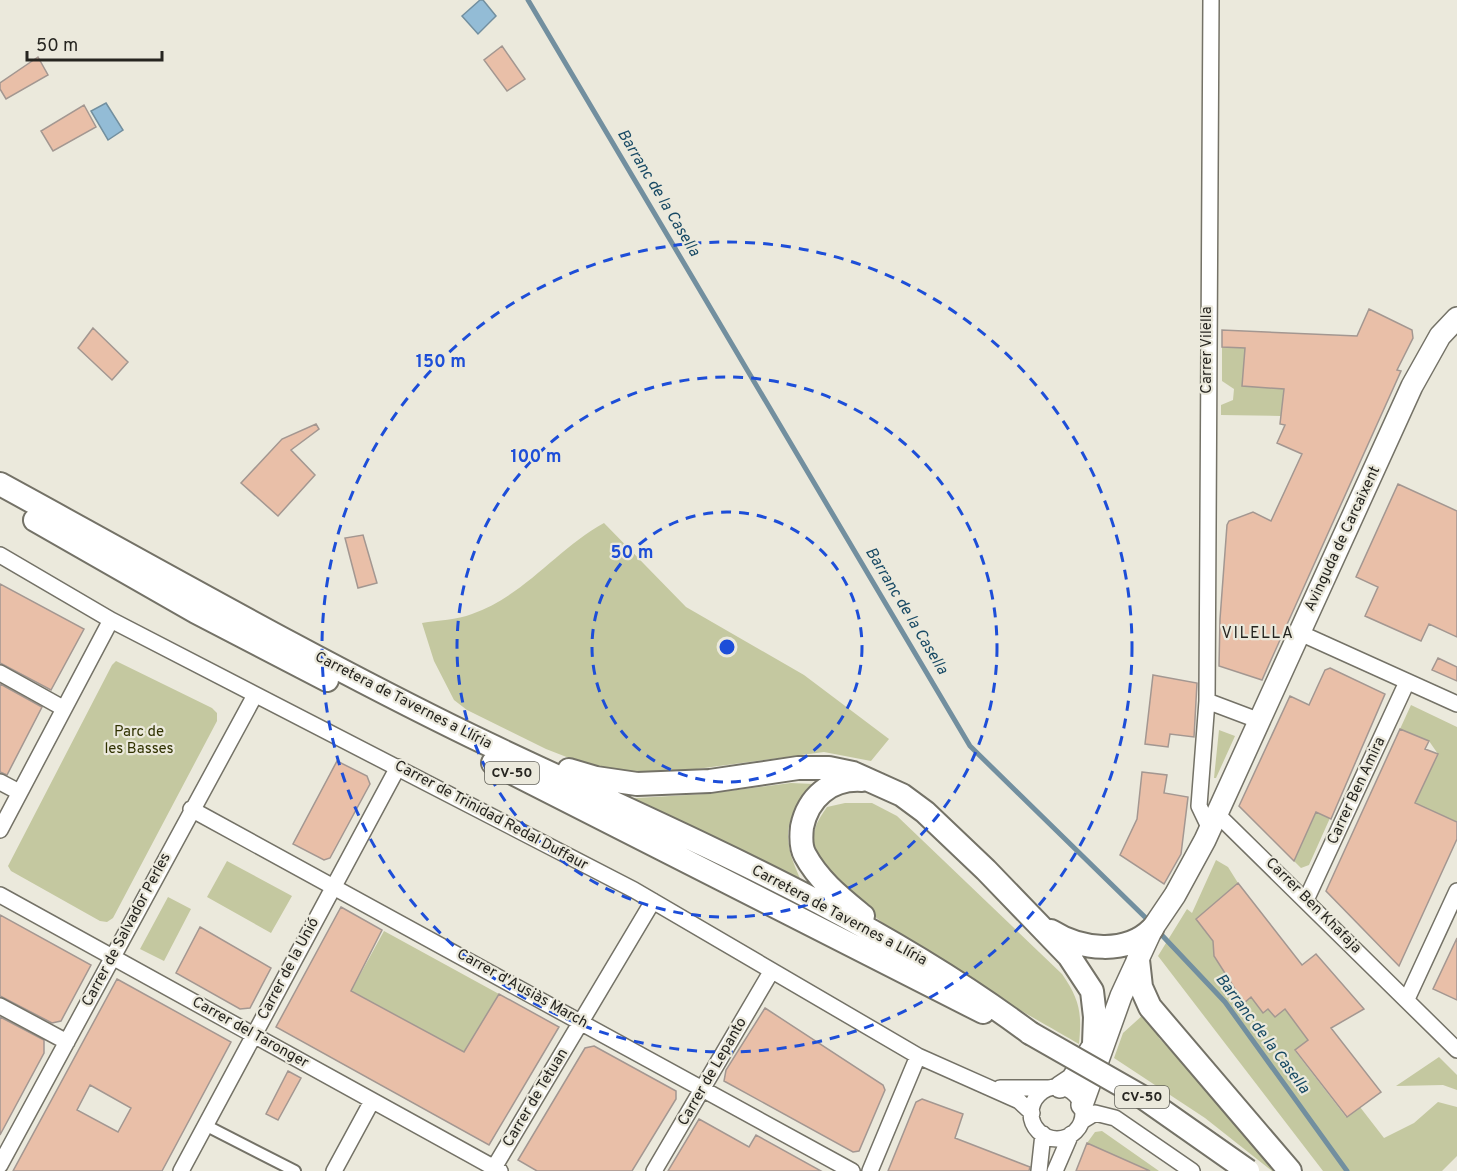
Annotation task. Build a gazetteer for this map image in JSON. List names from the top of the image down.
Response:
{
  "streets": {
    "main road": ["Avinguda de Carcaixent", "Carretera de Tavernes a Llíria", "CV-50"],
    "street": [
      "Carrer Vilella",
      "Carrer Ben Amira",
      "Carrer de Trinidad Redal Duffaur",
      "Carrer Ben Khafaja",
      "Carrer de Salvador Perles",
      "Carrer de la Unió",
      "Carrer d'Ausiàs March",
      "Carrer del Taronger",
      "Carrer de Lepanto",
      "Carrer de Tetuan"
    ]
  },
  "crossings": [
    ["Carrer Vilella", "Avinguda de Carcaixent"],
    ["Carrer Vilella", "Carrer Ben Khafaja"],
    ["Avinguda de Carcaixent", "Carrer Ben Khafaja"],
    ["Carrer Ben Amira", "Carrer Ben Khafaja"],
    ["Carrer de Trinidad Redal Duffaur", "Carrer de Salvador Perles"],
    ["Carrer de Trinidad Redal Duffaur", "Carrer de la Unió"],
    ["Carrer de Trinidad Redal Duffaur", "Carrer de Lepanto"],
    ["Carrer de Trinidad Redal Duffaur", "Carrer de Tetuan"],
    ["Carrer de Salvador Perles", "Carrer d'Ausiàs March"],
    ["Carrer de Salvador Perles", "Carrer del Taronger"],
    ["Carrer de la Unió", "Carrer d'Ausiàs March"],
    ["Carrer de la Unió", "Carrer del Taronger"],
    ["Carrer d'Ausiàs March", "Carrer de Lepanto"],
    ["Carrer d'Ausiàs March", "Carrer de Tetuan"],
    ["Carrer del Taronger", "Carrer de Tetuan"]
  ],
  "districts": ["VILELLA"],
  "water": ["Barranc de la Casella"],
  "parks": ["Parc de les Basses"],
  "scale_bar": "50 m",
  "rings": ["150 m", "100 m", "50 m"]
}
